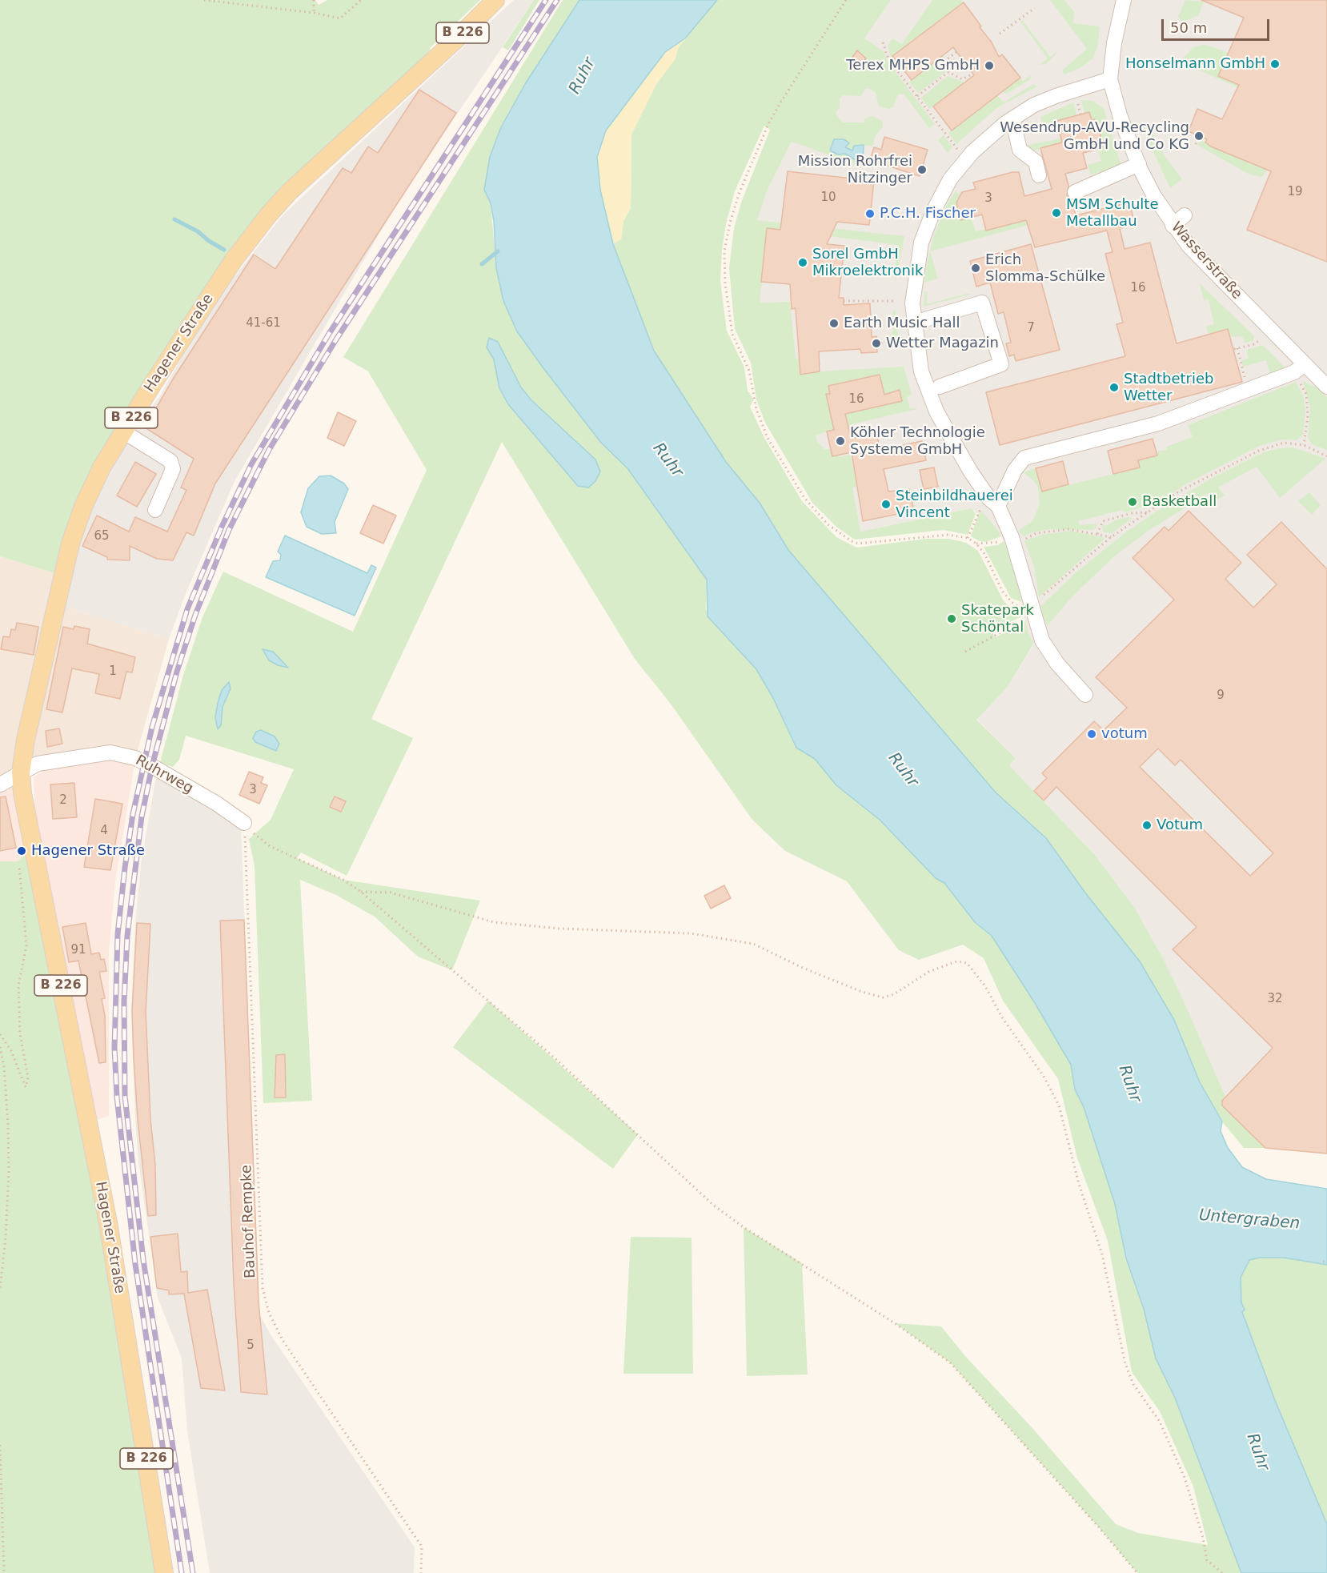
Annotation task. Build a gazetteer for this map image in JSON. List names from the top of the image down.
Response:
{
  "streets": {
    "main road": ["B 226", "Hagener Straße"],
    "street": ["Wasserstraße", "Ruhrweg"],
    "path": ["Bauhof Rempke"]
  },
  "crossings": [
    ["Hagener Straße", "Ruhrweg"],
    ["Ruhrweg", "Bauhof Rempke"]
  ],
  "water": ["Ruhr", "Untergraben"],
  "places": [
    "Honselmann GmbH",
    "Terex MHPS GmbH",
    "Wesendrup-AVU-Recycling GmbH und Co KG",
    "Mission Rohrfrei Nitzinger",
    "MSM Schulte Metallbau",
    "P.C.H. Fischer",
    "Sorel GmbH Mikroelektronik",
    "Erich Slomma-Schülke",
    "Earth Music Hall",
    "Wetter Magazin",
    "Stadtbetrieb Wetter",
    "Köhler Technologie Systeme GmbH",
    "Basketball",
    "Steinbildhauerei Vincent",
    "Skatepark Schöntal",
    "votum",
    "Votum",
    "Hagener Straße"
  ],
  "house_numbers": [
    "19",
    "10",
    "3",
    "16",
    "41-61",
    "7",
    "16",
    "65",
    "1",
    "9",
    "3",
    "2",
    "4",
    "91",
    "32",
    "5"
  ],
  "scale_bar": "50 m"
}
